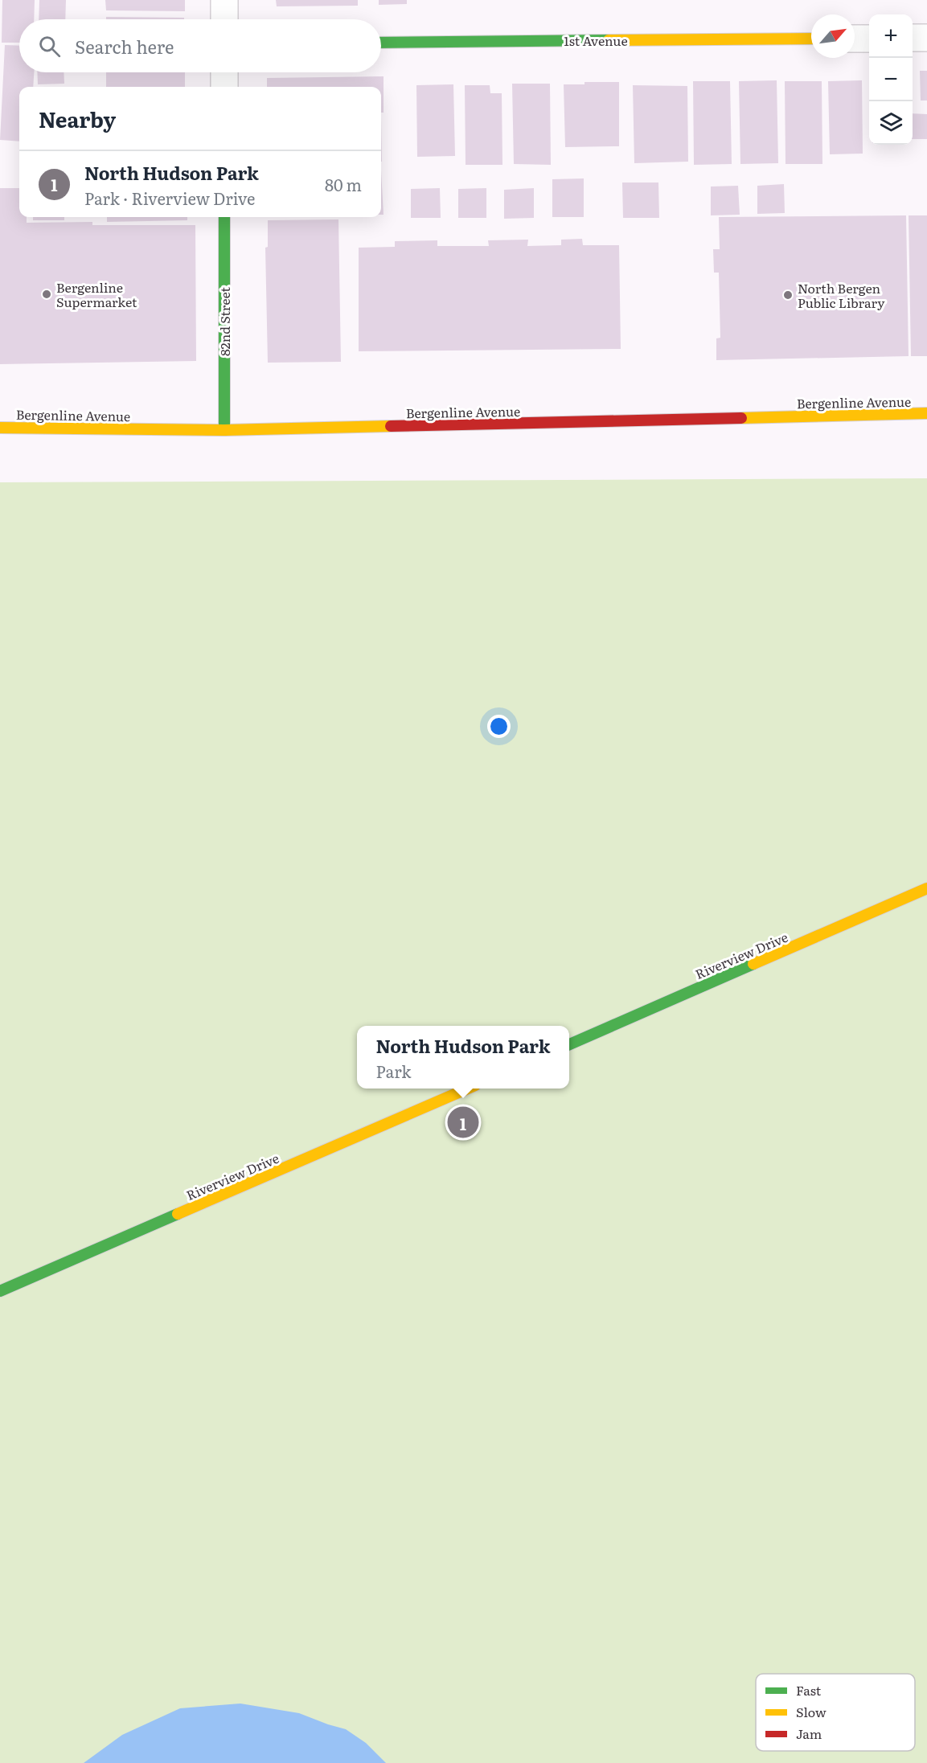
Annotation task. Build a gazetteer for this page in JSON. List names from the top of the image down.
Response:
{
  "streets": {
    "street": [
      "1st Avenue",
      "82nd Street",
      "Bergenline Avenue",
      "Riverview Drive"
    ]
  },
  "crossings": [
    ["82nd Street", "Bergenline Avenue"]
  ],
  "places": ["Bergenline Supermarket", "North Bergen Public Library"],
  "legend": ["Fast", "Slow", "Jam"],
  "north": "top right",
  "page": {
    "map_buttons": ["+", "−"],
    "search": "Search here",
    "heading": "Nearby",
    "list": [
      {
        "mark": "1",
        "name": "North Hudson Park",
        "note": "Park · Riverview Drive",
        "value": "80 m"
      }
    ],
    "popup": ["North Hudson Park", "Park"],
    "pins": "1"
  }
}
